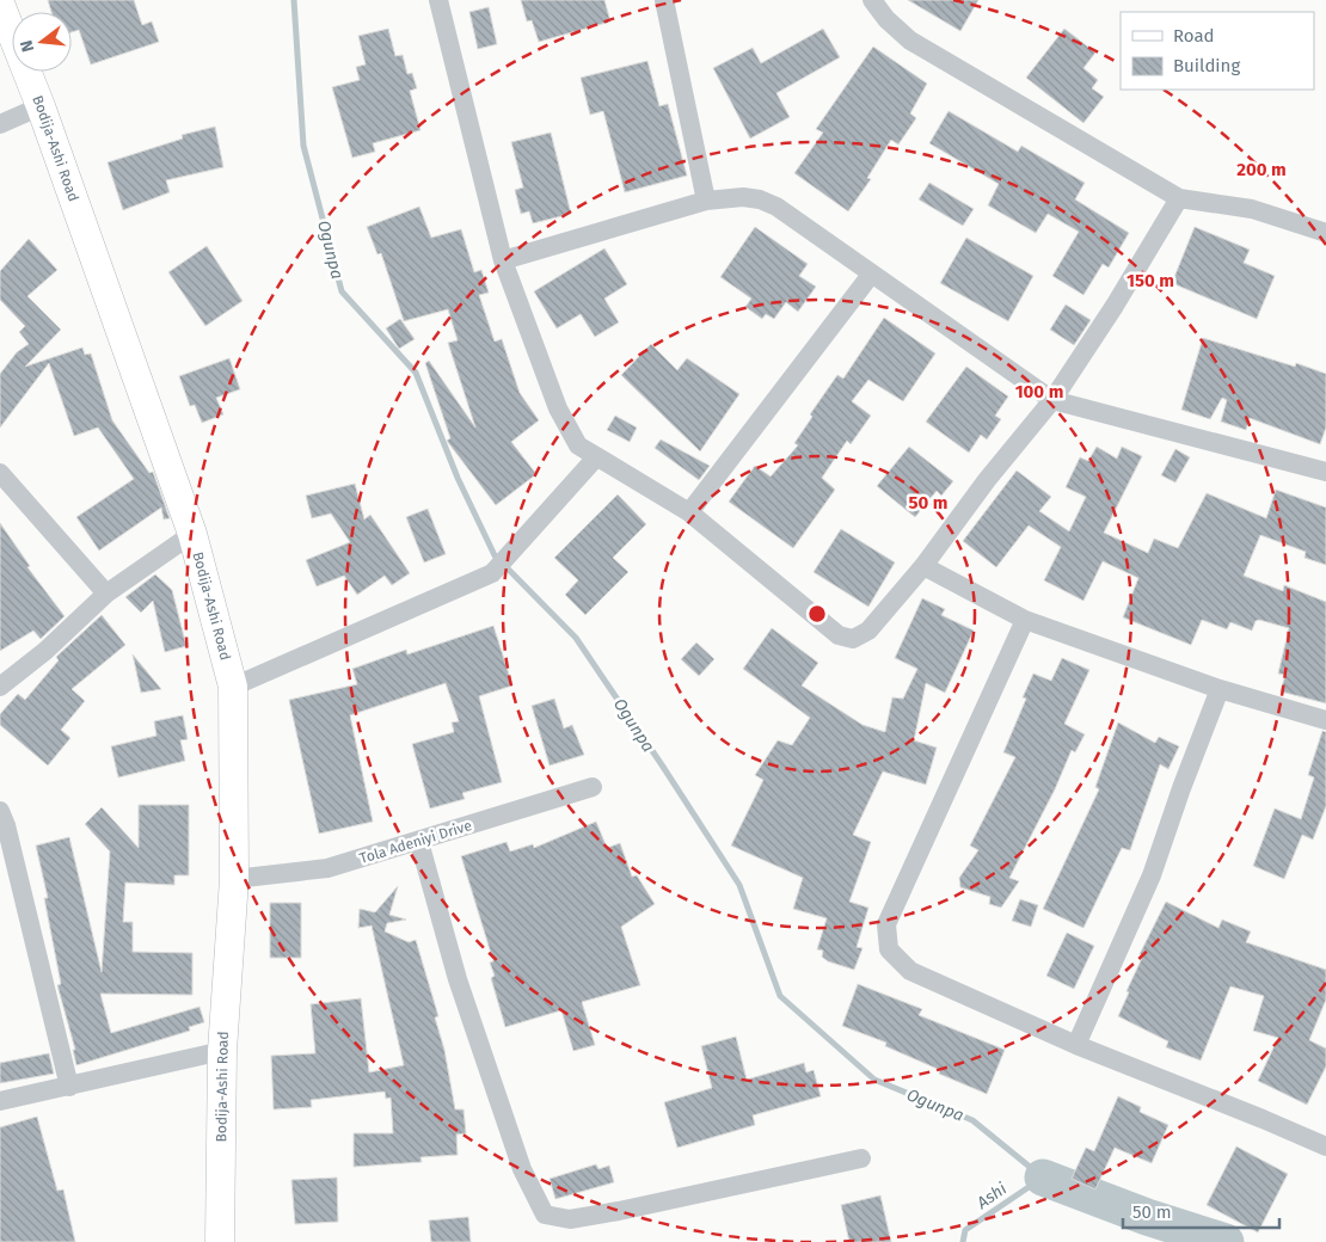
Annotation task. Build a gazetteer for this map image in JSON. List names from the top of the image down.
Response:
{
  "streets": {
    "street": ["Bodija-Ashi Road", "Tola Adeniyi Drive"]
  },
  "crossings": [
    ["Bodija-Ashi Road", "Tola Adeniyi Drive"]
  ],
  "water": ["Ogunpa", "Ashi"],
  "legend": ["Road", "Building"],
  "scale_bar": "50 m",
  "north": "left",
  "rings": [
    "200 m",
    "150 m",
    "100 m",
    "50 m"
  ]
}
